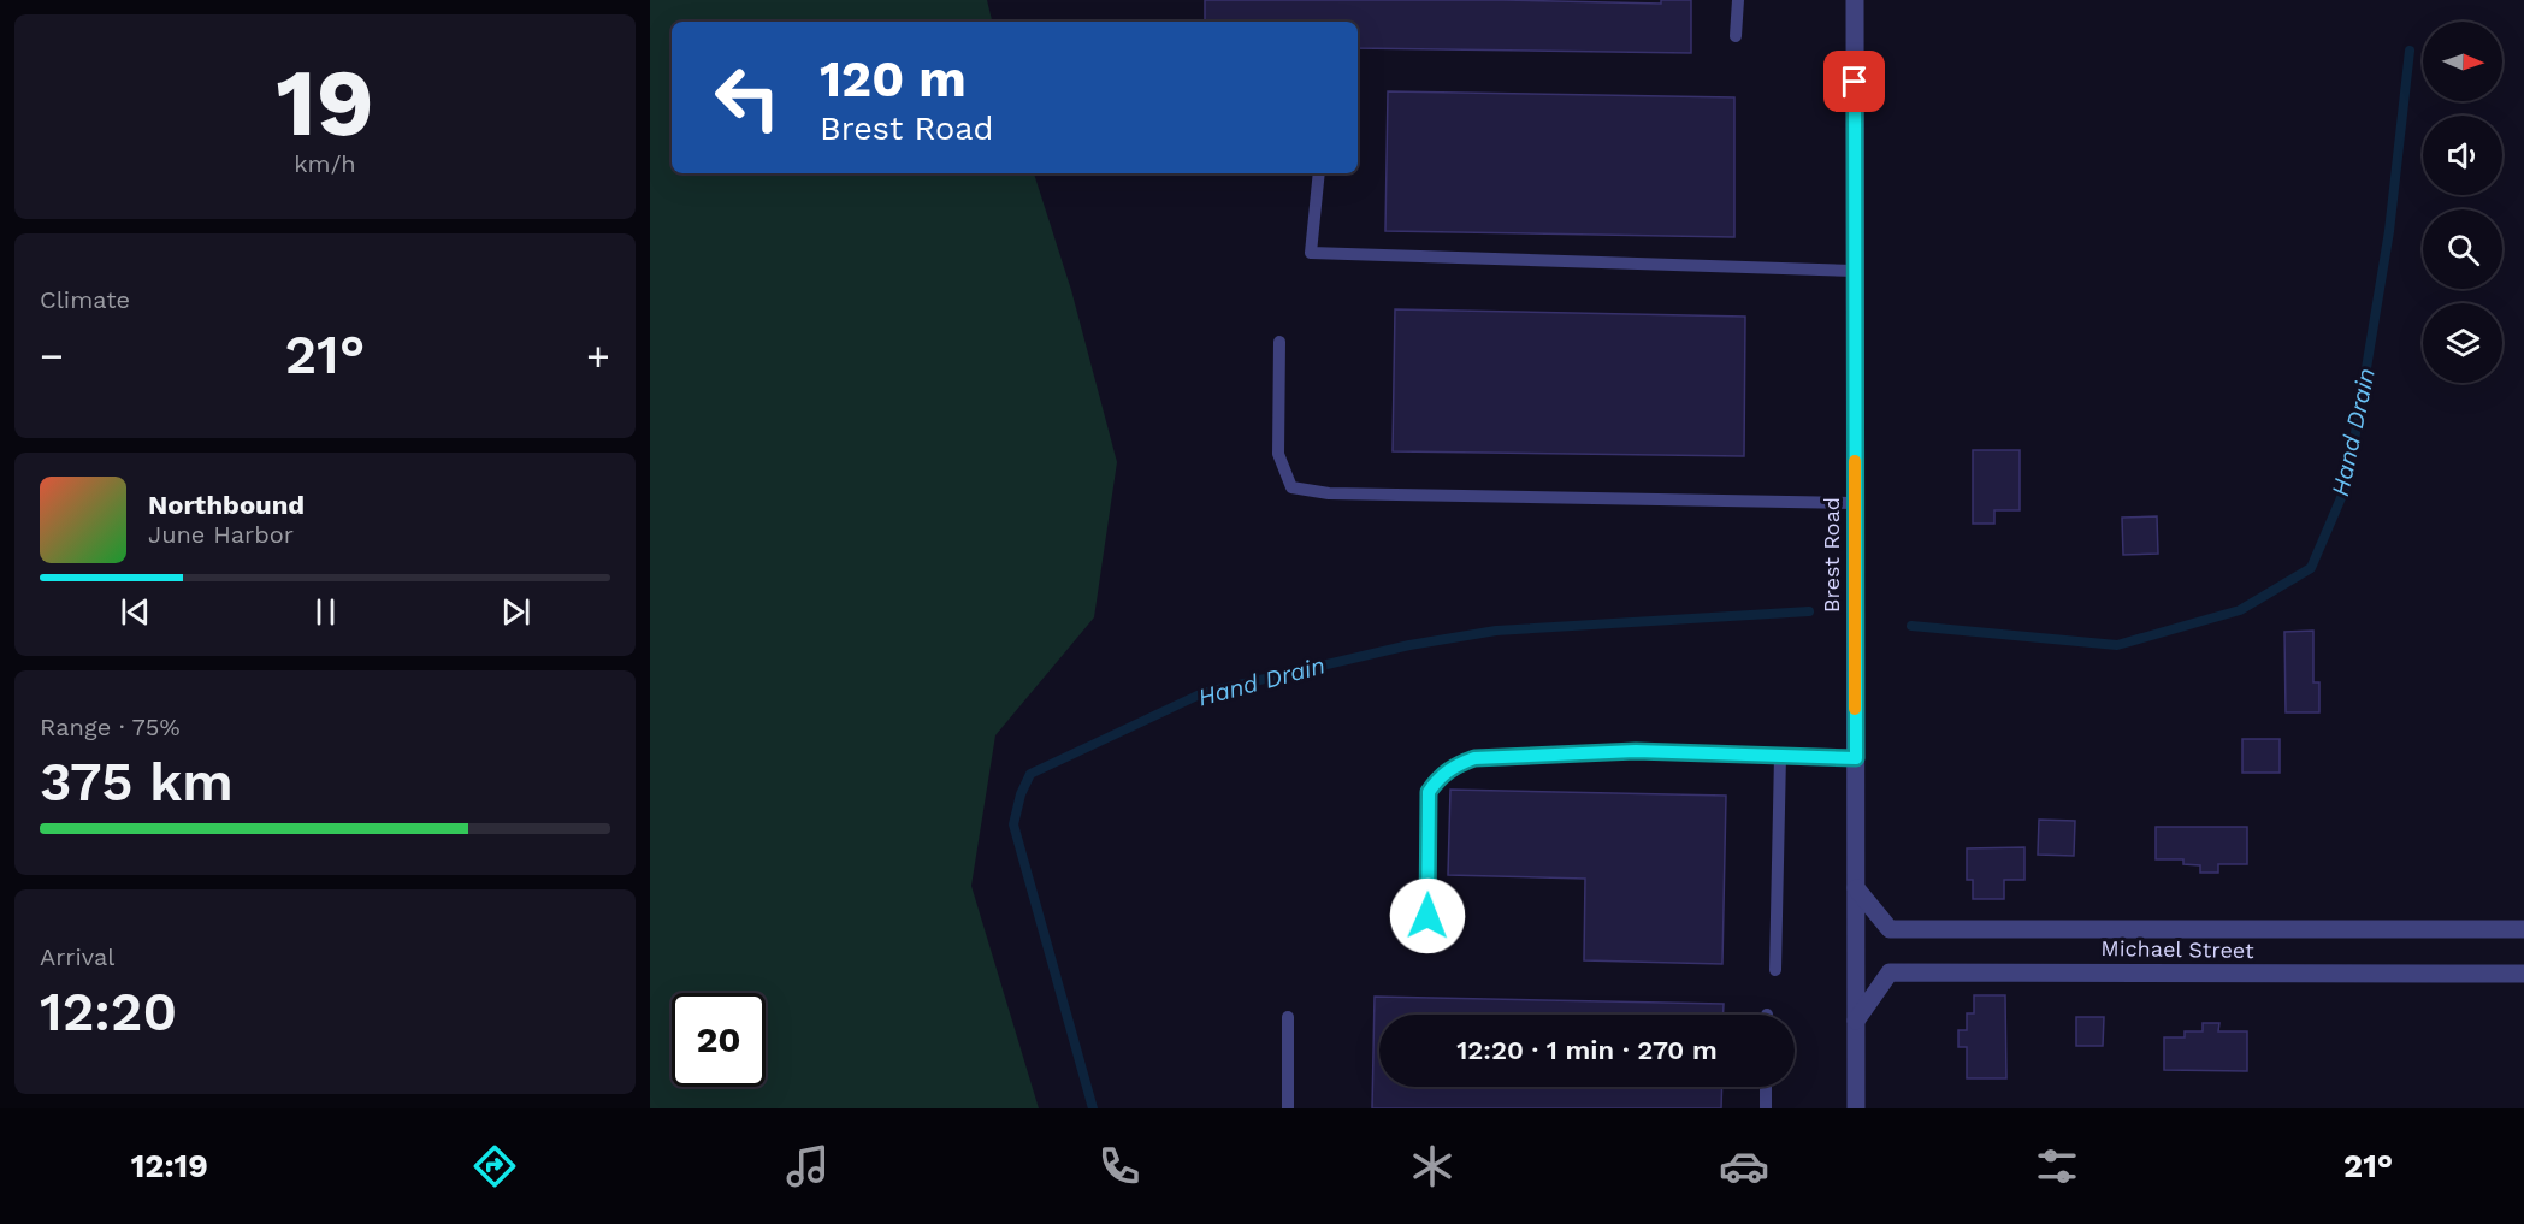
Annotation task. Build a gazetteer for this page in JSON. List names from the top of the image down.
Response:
{
  "streets": {
    "street": ["Brest Road", "Michael Street"]
  },
  "crossings": [
    ["Brest Road", "Michael Street"]
  ],
  "water": ["Hand Drain"],
  "north": "right",
  "page": {
    "tile": [
      ["19", "km/h"],
      "Climate",
      ["Range · 75%", "375 km"],
      ["Arrival", "12:20"]
    ],
    "turn": ["120 m", "Brest Road"],
    "heat": ["−", "21°", "+"],
    "song": ["Northbound", "June Harbor"],
    "limit": "20",
    "trip": "12:20 · 1 min · 270 m",
    "tabs": ["12:19", "21°"]
  }
}
